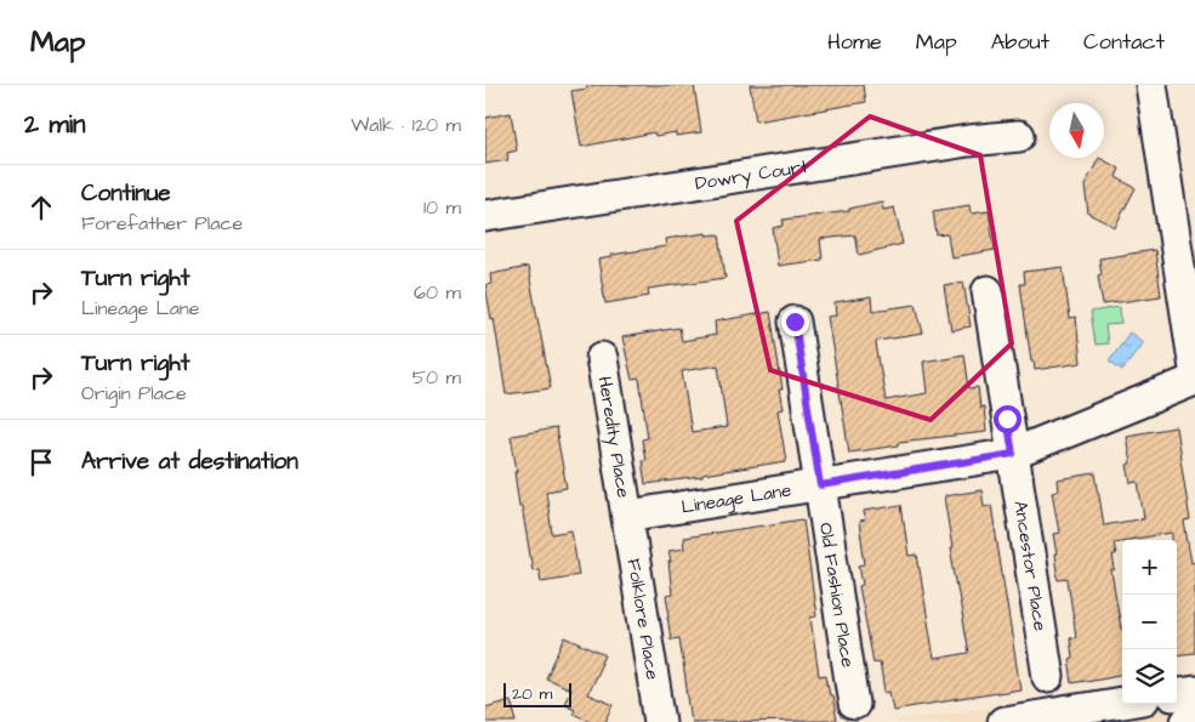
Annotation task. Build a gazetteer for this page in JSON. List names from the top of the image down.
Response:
{
  "streets": {
    "street": [
      "Dowry Court",
      "Heredity Place",
      "Lineage Lane",
      "Ancestor Place",
      "Old Fashion Place",
      "Folklore Place"
    ]
  },
  "crossings": [
    ["Heredity Place", "Lineage Lane"],
    ["Heredity Place", "Folklore Place"],
    ["Lineage Lane", "Ancestor Place"],
    ["Lineage Lane", "Old Fashion Place"],
    ["Lineage Lane", "Folklore Place"]
  ],
  "scale_bar": "20 m",
  "north": "bottom",
  "page": {
    "header": "Map",
    "nav": [
      "Home",
      "Map",
      "About",
      "Contact"
    ],
    "heading": ["2 min", "Walk · 120 m"],
    "list": [
      ["Continue", "Forefather Place", "10 m"],
      ["Turn right", "Lineage Lane", "60 m"],
      ["Turn right", "Origin Place", "50 m"],
      "Arrive at destination"
    ],
    "map_buttons": ["+", "−"],
    "scale": "20 m"
  }
}
